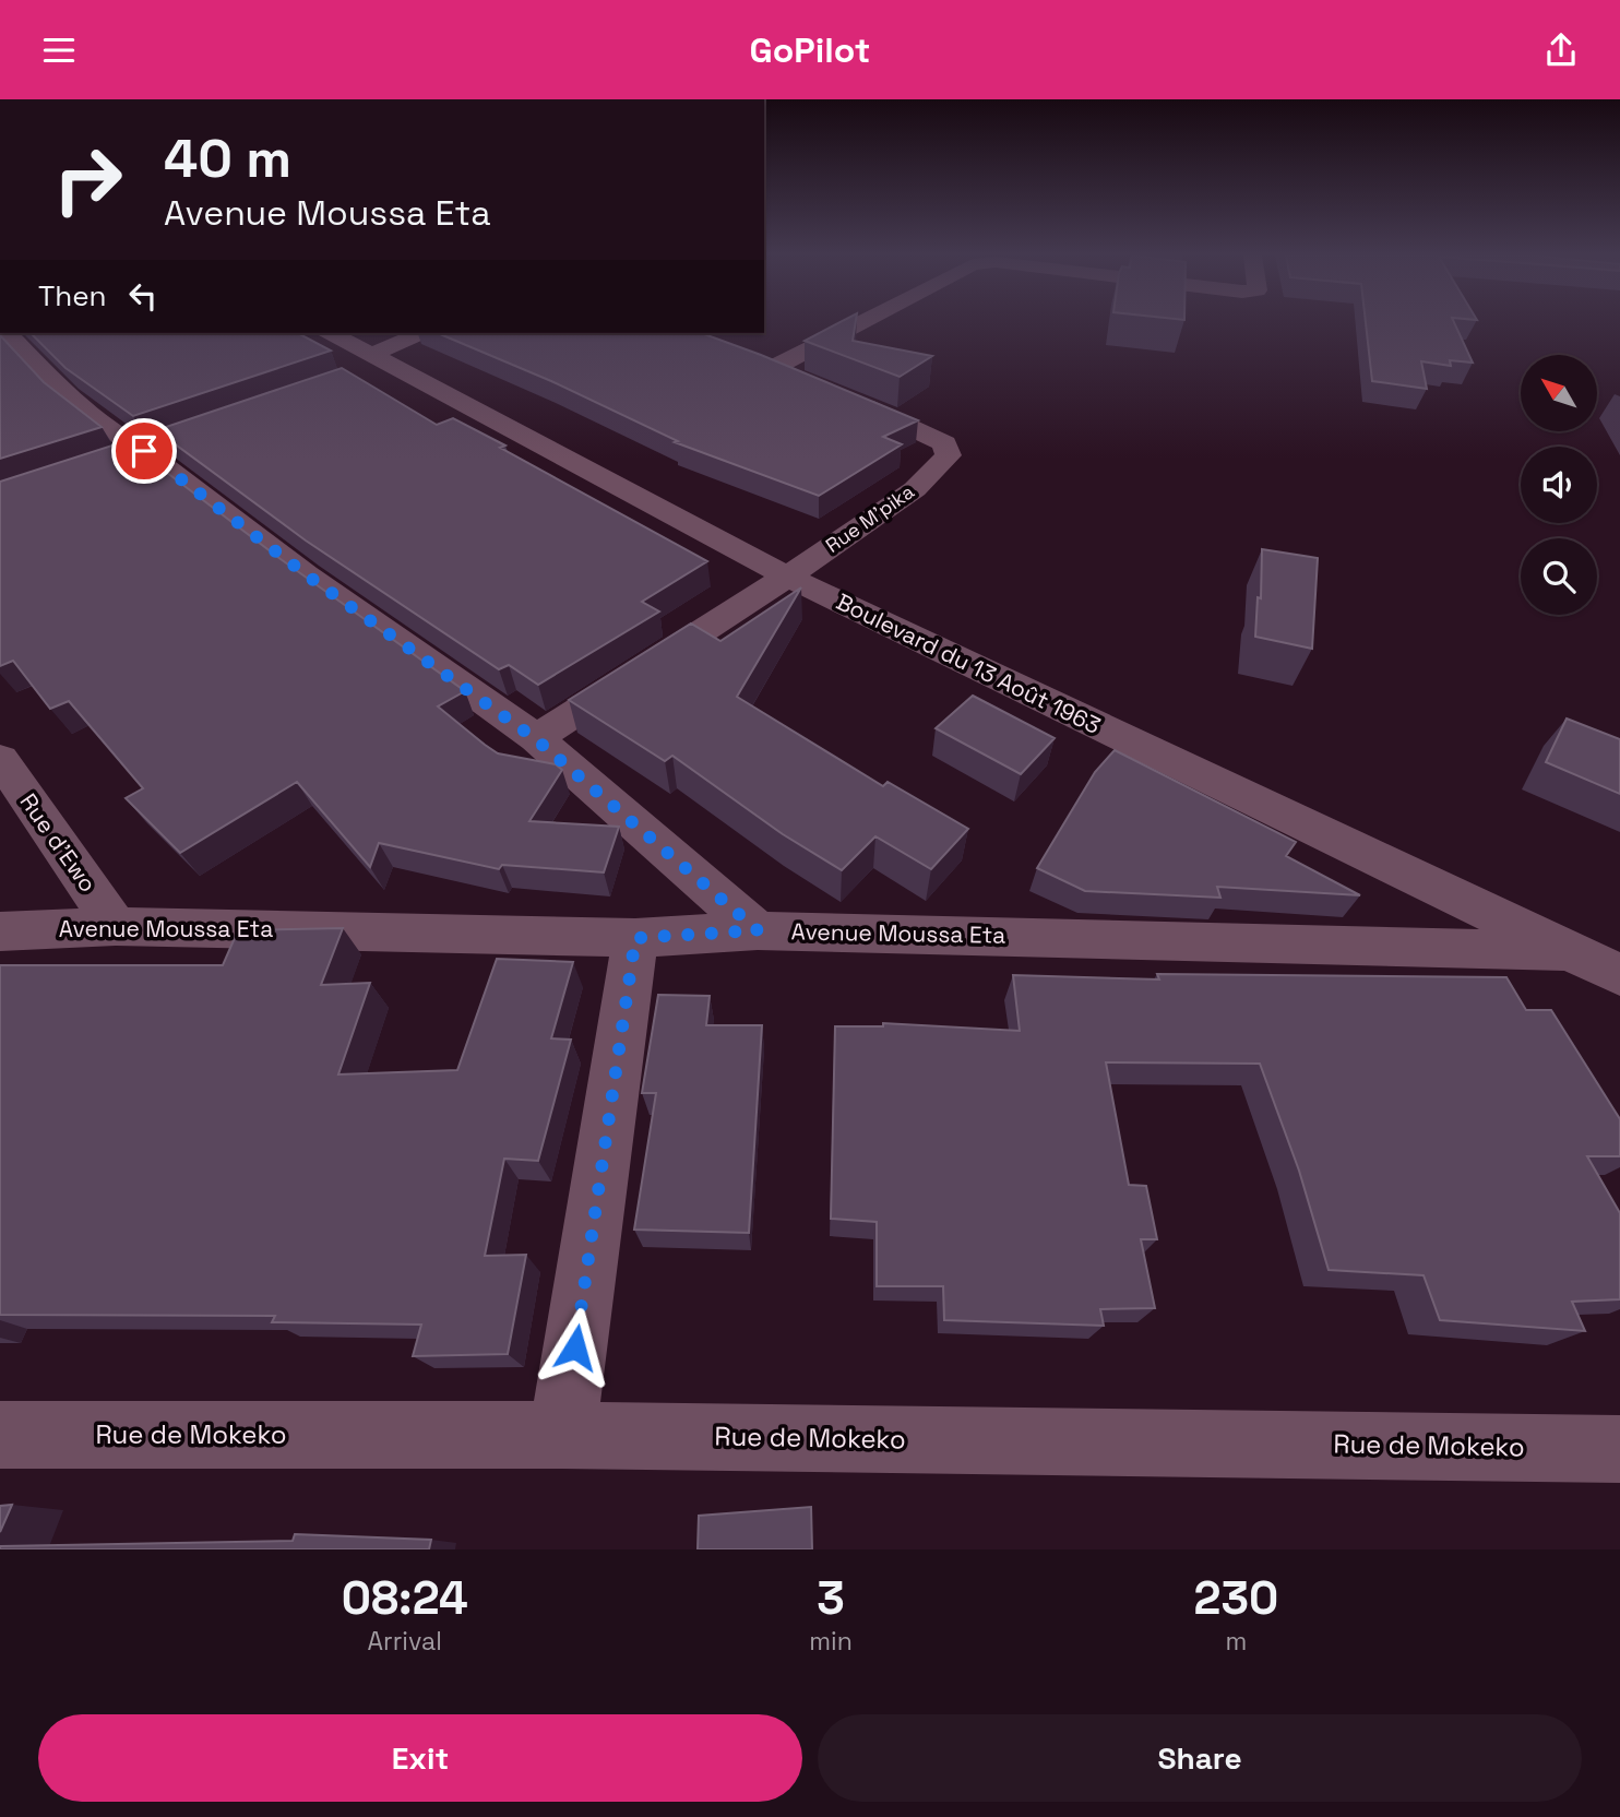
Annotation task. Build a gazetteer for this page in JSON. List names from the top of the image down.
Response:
{
  "streets": {
    "street": [
      "Rue M'pika",
      "Boulevard du 13 Août 1963",
      "Rue d'Ewo",
      "Avenue Moussa Eta",
      "Rue de Mokeko"
    ]
  },
  "crossings": [
    ["Rue M'pika", "Boulevard du 13 Août 1963"],
    ["Boulevard du 13 Août 1963", "Avenue Moussa Eta"],
    ["Rue d'Ewo", "Avenue Moussa Eta"]
  ],
  "north": "top left",
  "page": {
    "header": "GoPilot",
    "turn": ["40 m", "Avenue Moussa Eta"],
    "then": "Then",
    "eta": [
      "08:24",
      "Arrival",
      "3",
      "min",
      "230",
      "m"
    ],
    "buttons": ["Exit", "Share"]
  }
}
